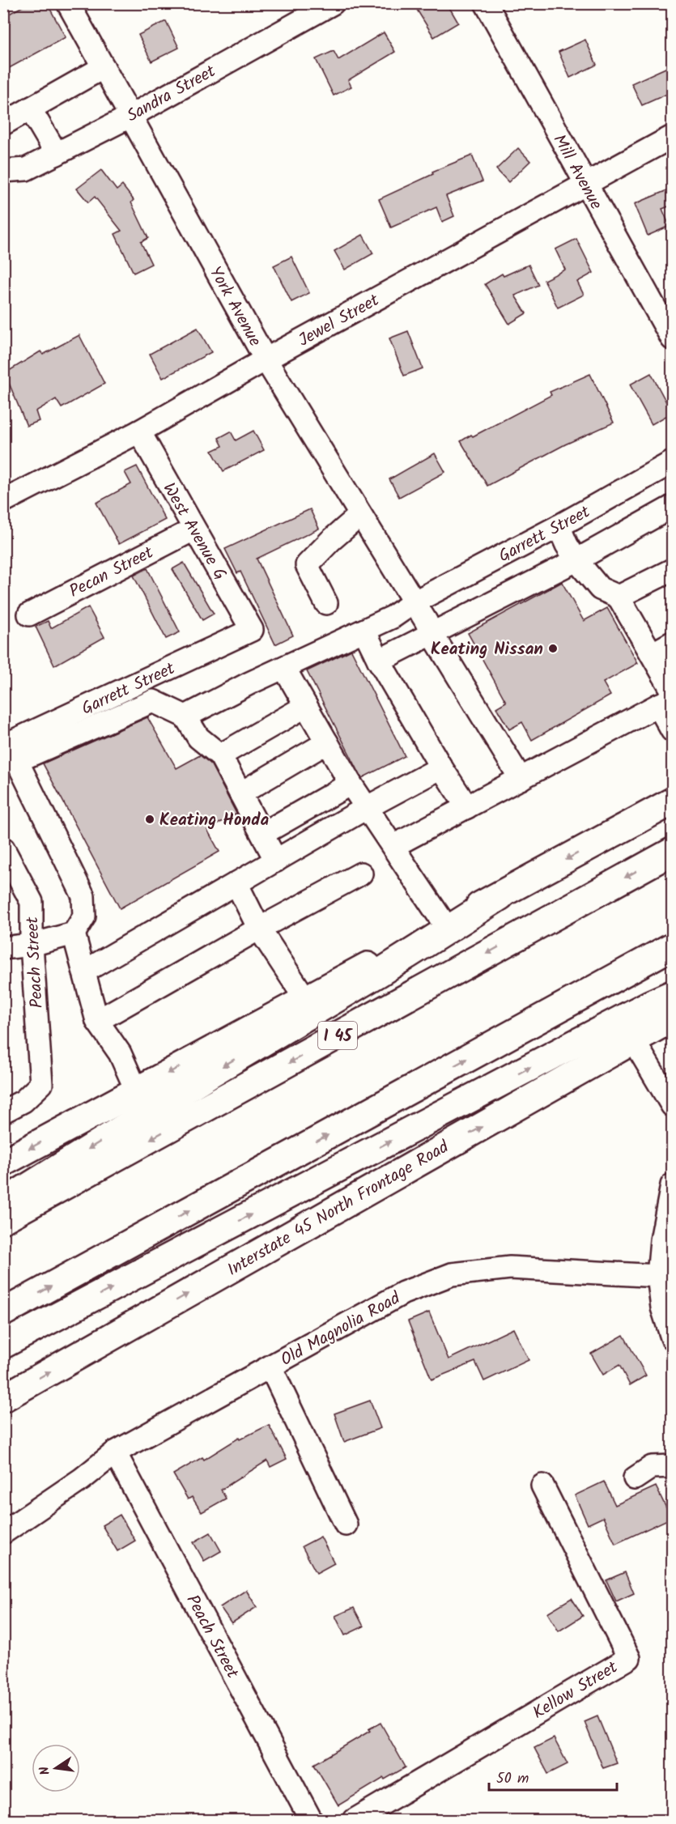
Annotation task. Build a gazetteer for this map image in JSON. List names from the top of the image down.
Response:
{
  "streets": {
    "main road": ["I 45", "Interstate 45 North Frontage Road"],
    "street": [
      "Sandra Street",
      "Mill Avenue",
      "York Avenue",
      "Jewel Street",
      "West Avenue G",
      "Garrett Street",
      "Pecan Street",
      "Peach Street",
      "Old Magnolia Road",
      "Kellow Street"
    ]
  },
  "crossings": [
    ["Sandra Street", "York Avenue"],
    ["Mill Avenue", "Jewel Street"],
    ["York Avenue", "Jewel Street"],
    ["York Avenue", "Garrett Street"],
    ["Jewel Street", "West Avenue G"],
    ["West Avenue G", "Garrett Street"],
    ["West Avenue G", "Pecan Street"],
    ["Peach Street", "Old Magnolia Road"]
  ],
  "places": ["Keating Nissan", "Keating Honda"],
  "scale_bar": "50 m",
  "north": "left"
}
